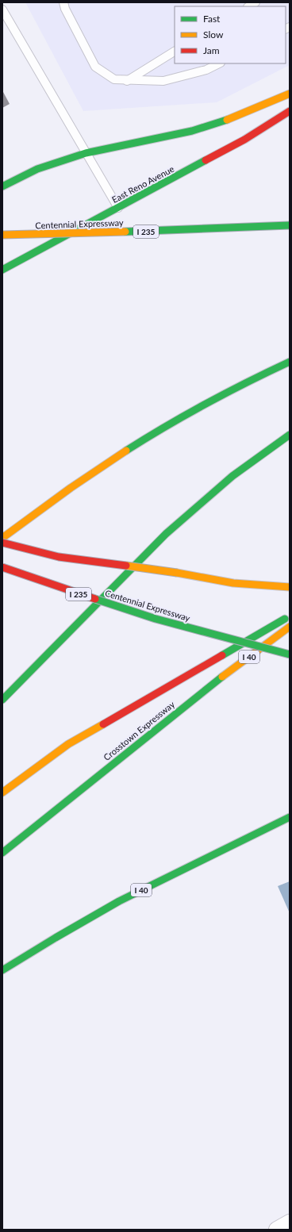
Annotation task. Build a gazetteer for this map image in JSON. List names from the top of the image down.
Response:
{
  "streets": {
    "main road": [
      "East Reno Avenue",
      "Centennial Expressway",
      "I 235",
      "I 40",
      "Crosstown Expressway"
    ]
  },
  "legend": ["Fast", "Slow", "Jam"]
}
